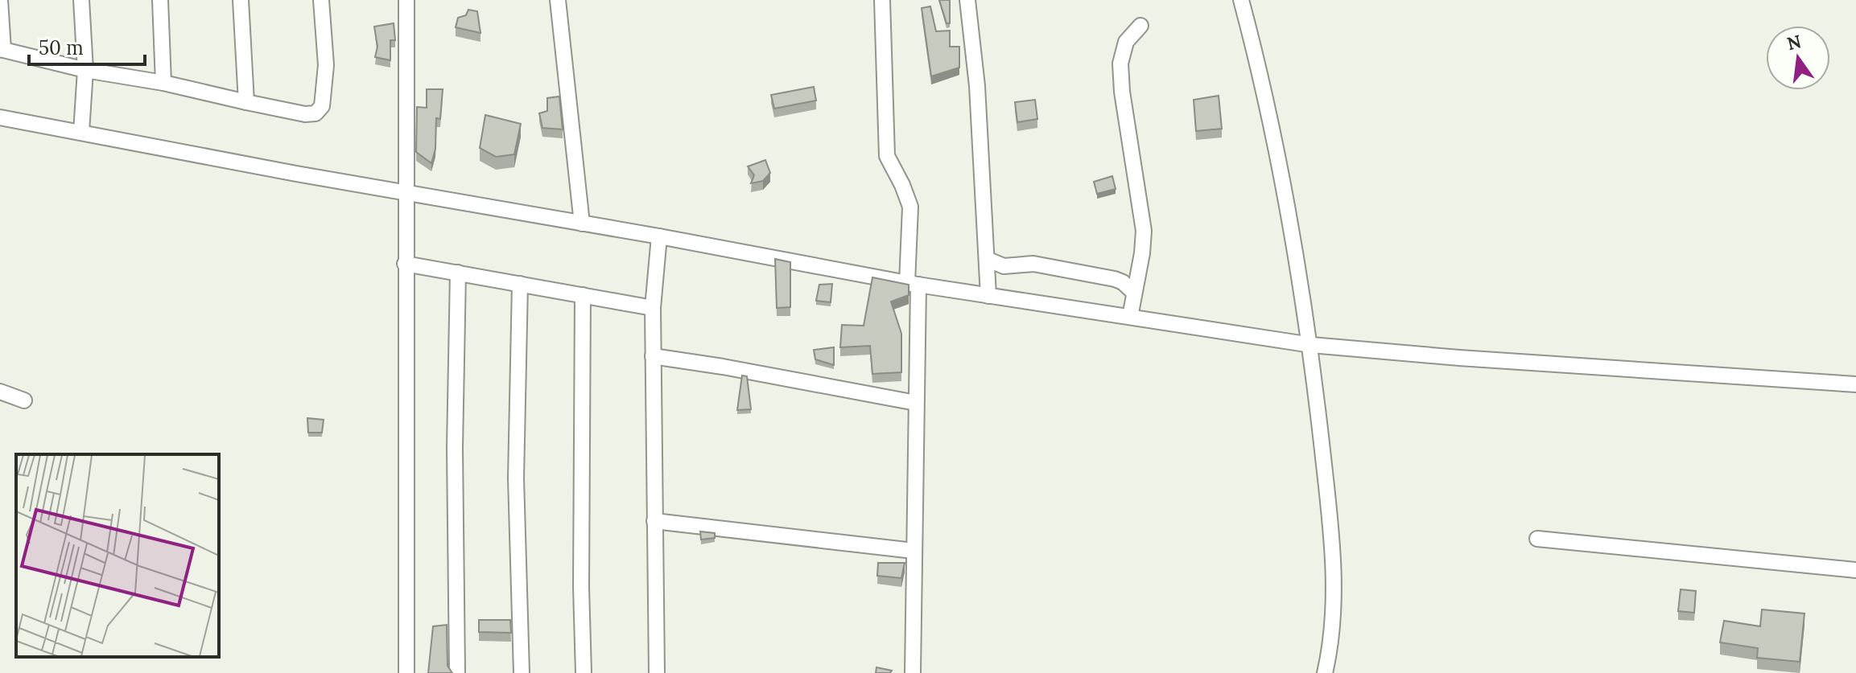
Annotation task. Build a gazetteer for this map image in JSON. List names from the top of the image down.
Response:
{
  "scale_bar": "50 m",
  "north": "top"
}
